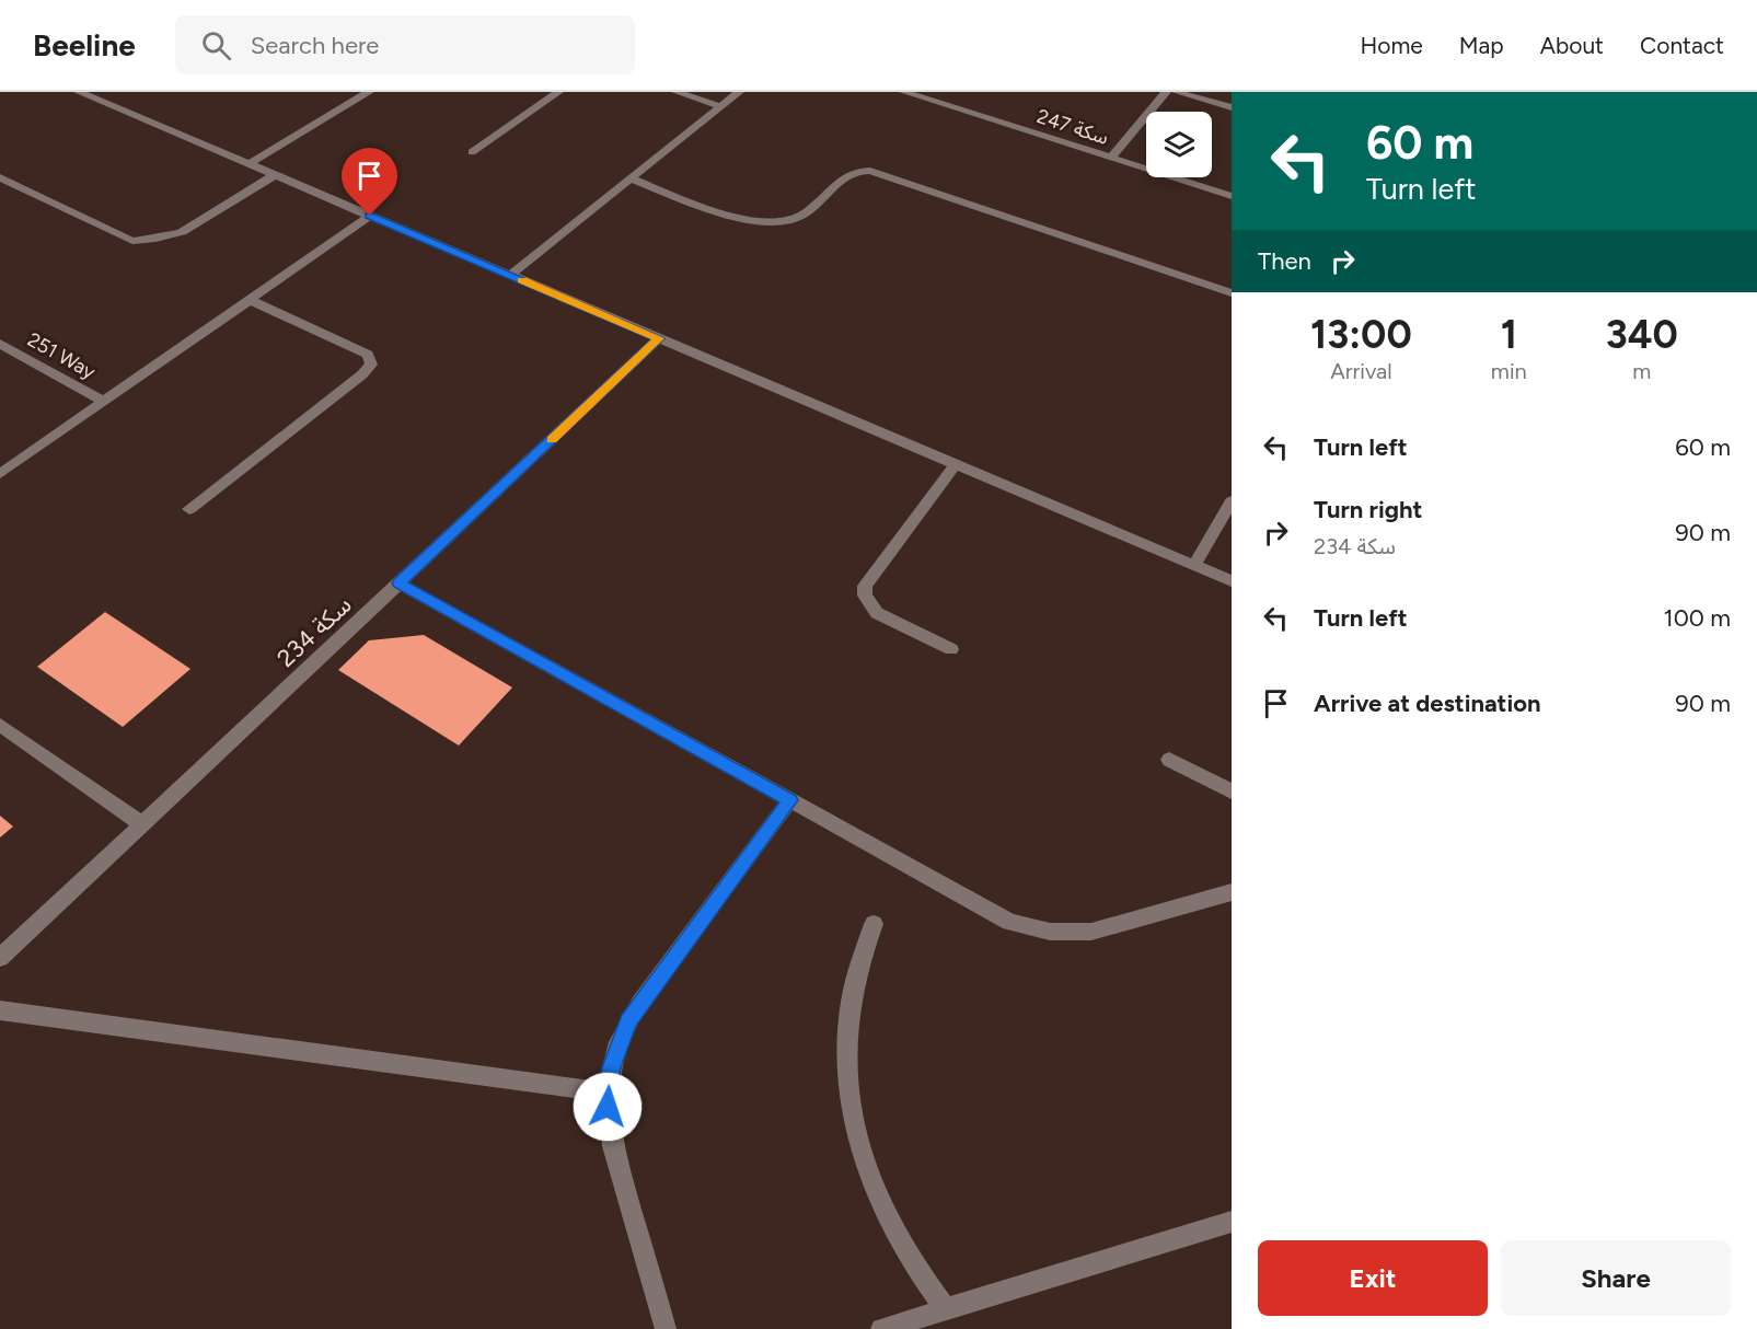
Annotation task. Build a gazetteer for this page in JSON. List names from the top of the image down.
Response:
{
  "streets": {
    "street": ["سكة 247", "251 Way", "سكة 234"]
  },
  "page": {
    "header": "Beeline",
    "search": "Search here",
    "nav": [
      "Home",
      "Map",
      "About",
      "Contact"
    ],
    "turn": ["60 m", "Turn left"],
    "then": "Then",
    "eta": [
      "13:00",
      "Arrival",
      "1",
      "min",
      "340",
      "m"
    ],
    "list": [
      {
        "name": "Turn left",
        "value": "60 m"
      },
      {
        "name": "Turn right",
        "note": "سكة 234",
        "value": "90 m"
      },
      {
        "name": "Turn left",
        "value": "100 m"
      },
      {
        "name": "Arrive at destination",
        "value": "90 m"
      }
    ],
    "buttons": ["Exit", "Share"]
  }
}
